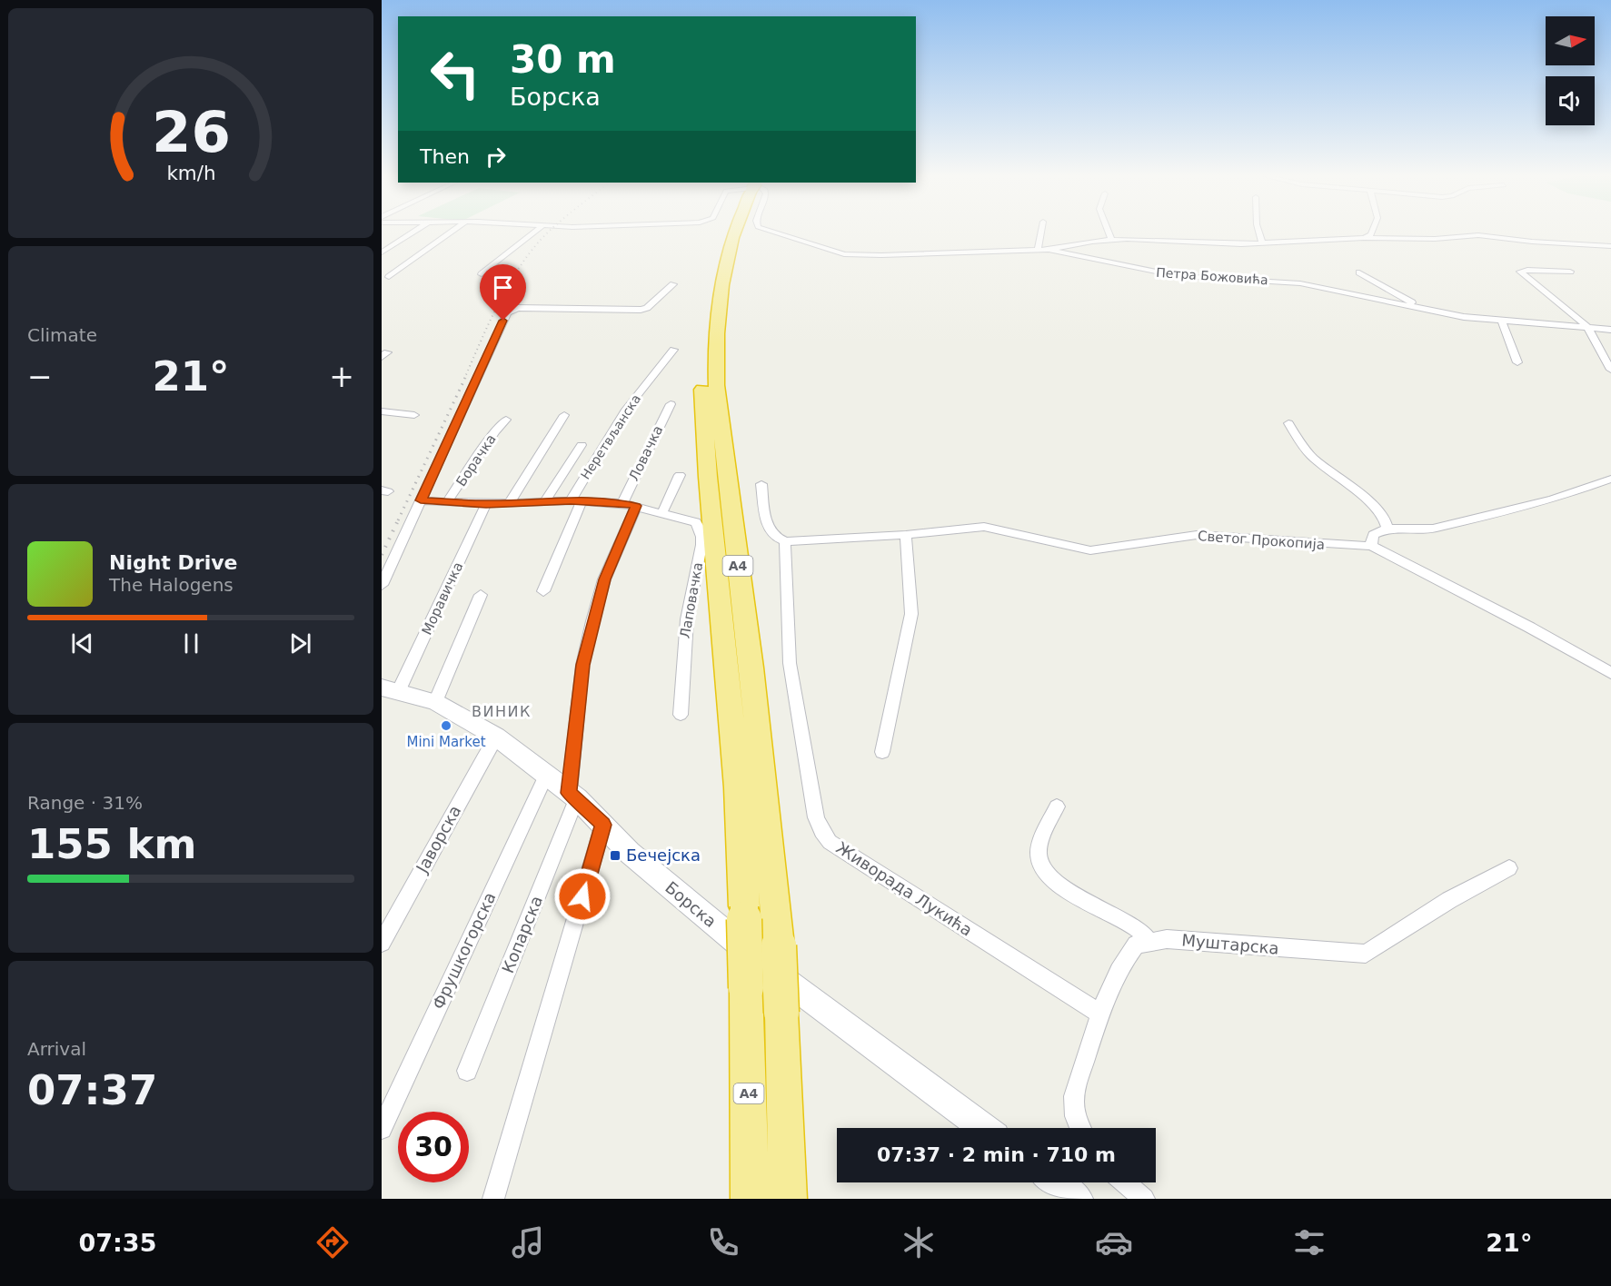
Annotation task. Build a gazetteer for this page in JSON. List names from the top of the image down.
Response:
{
  "streets": {
    "highway": ["A4"],
    "street": [
      "Петра Божовића",
      "Неретвљанска",
      "Ловачка",
      "Борачка",
      "Светог Прокопија",
      "Моравичка",
      "Лаповачка",
      "Јаворска",
      "Живорада Лукића",
      "Борска",
      "Копарска",
      "Муштарска",
      "Фрушкогорска"
    ]
  },
  "crossings": [
    ["Неретвљанска", "Лаповачка"],
    ["Ловачка", "Лаповачка"],
    ["Борачка", "Лаповачка"],
    ["Светог Прокопија", "Живорада Лукића"],
    ["Моравичка", "Лаповачка"],
    ["Моравичка", "Борска"],
    ["Лаповачка", "Копарска"],
    ["Јаворска", "Борска"],
    ["Живорада Лукића", "Муштарска"],
    ["Борска", "Копарска"],
    ["Борска", "Фрушкогорска"]
  ],
  "districts": ["ВИНИК"],
  "places": {
    "other": ["Mini Market"],
    "transit": ["Бечејска"]
  },
  "north": "right",
  "page": {
    "turn": ["30 m", "Борска"],
    "then": "Then",
    "tile": [
      "Climate",
      ["Range · 31%", "155 km"],
      ["Arrival", "07:37"]
    ],
    "heat": ["−", "21°", "+"],
    "song": ["Night Drive", "The Halogens"],
    "limit": "30",
    "trip": "07:37 · 2 min · 710 m",
    "tabs": ["07:35", "21°"],
    "gauge": ["26", "km/h"]
  }
}
